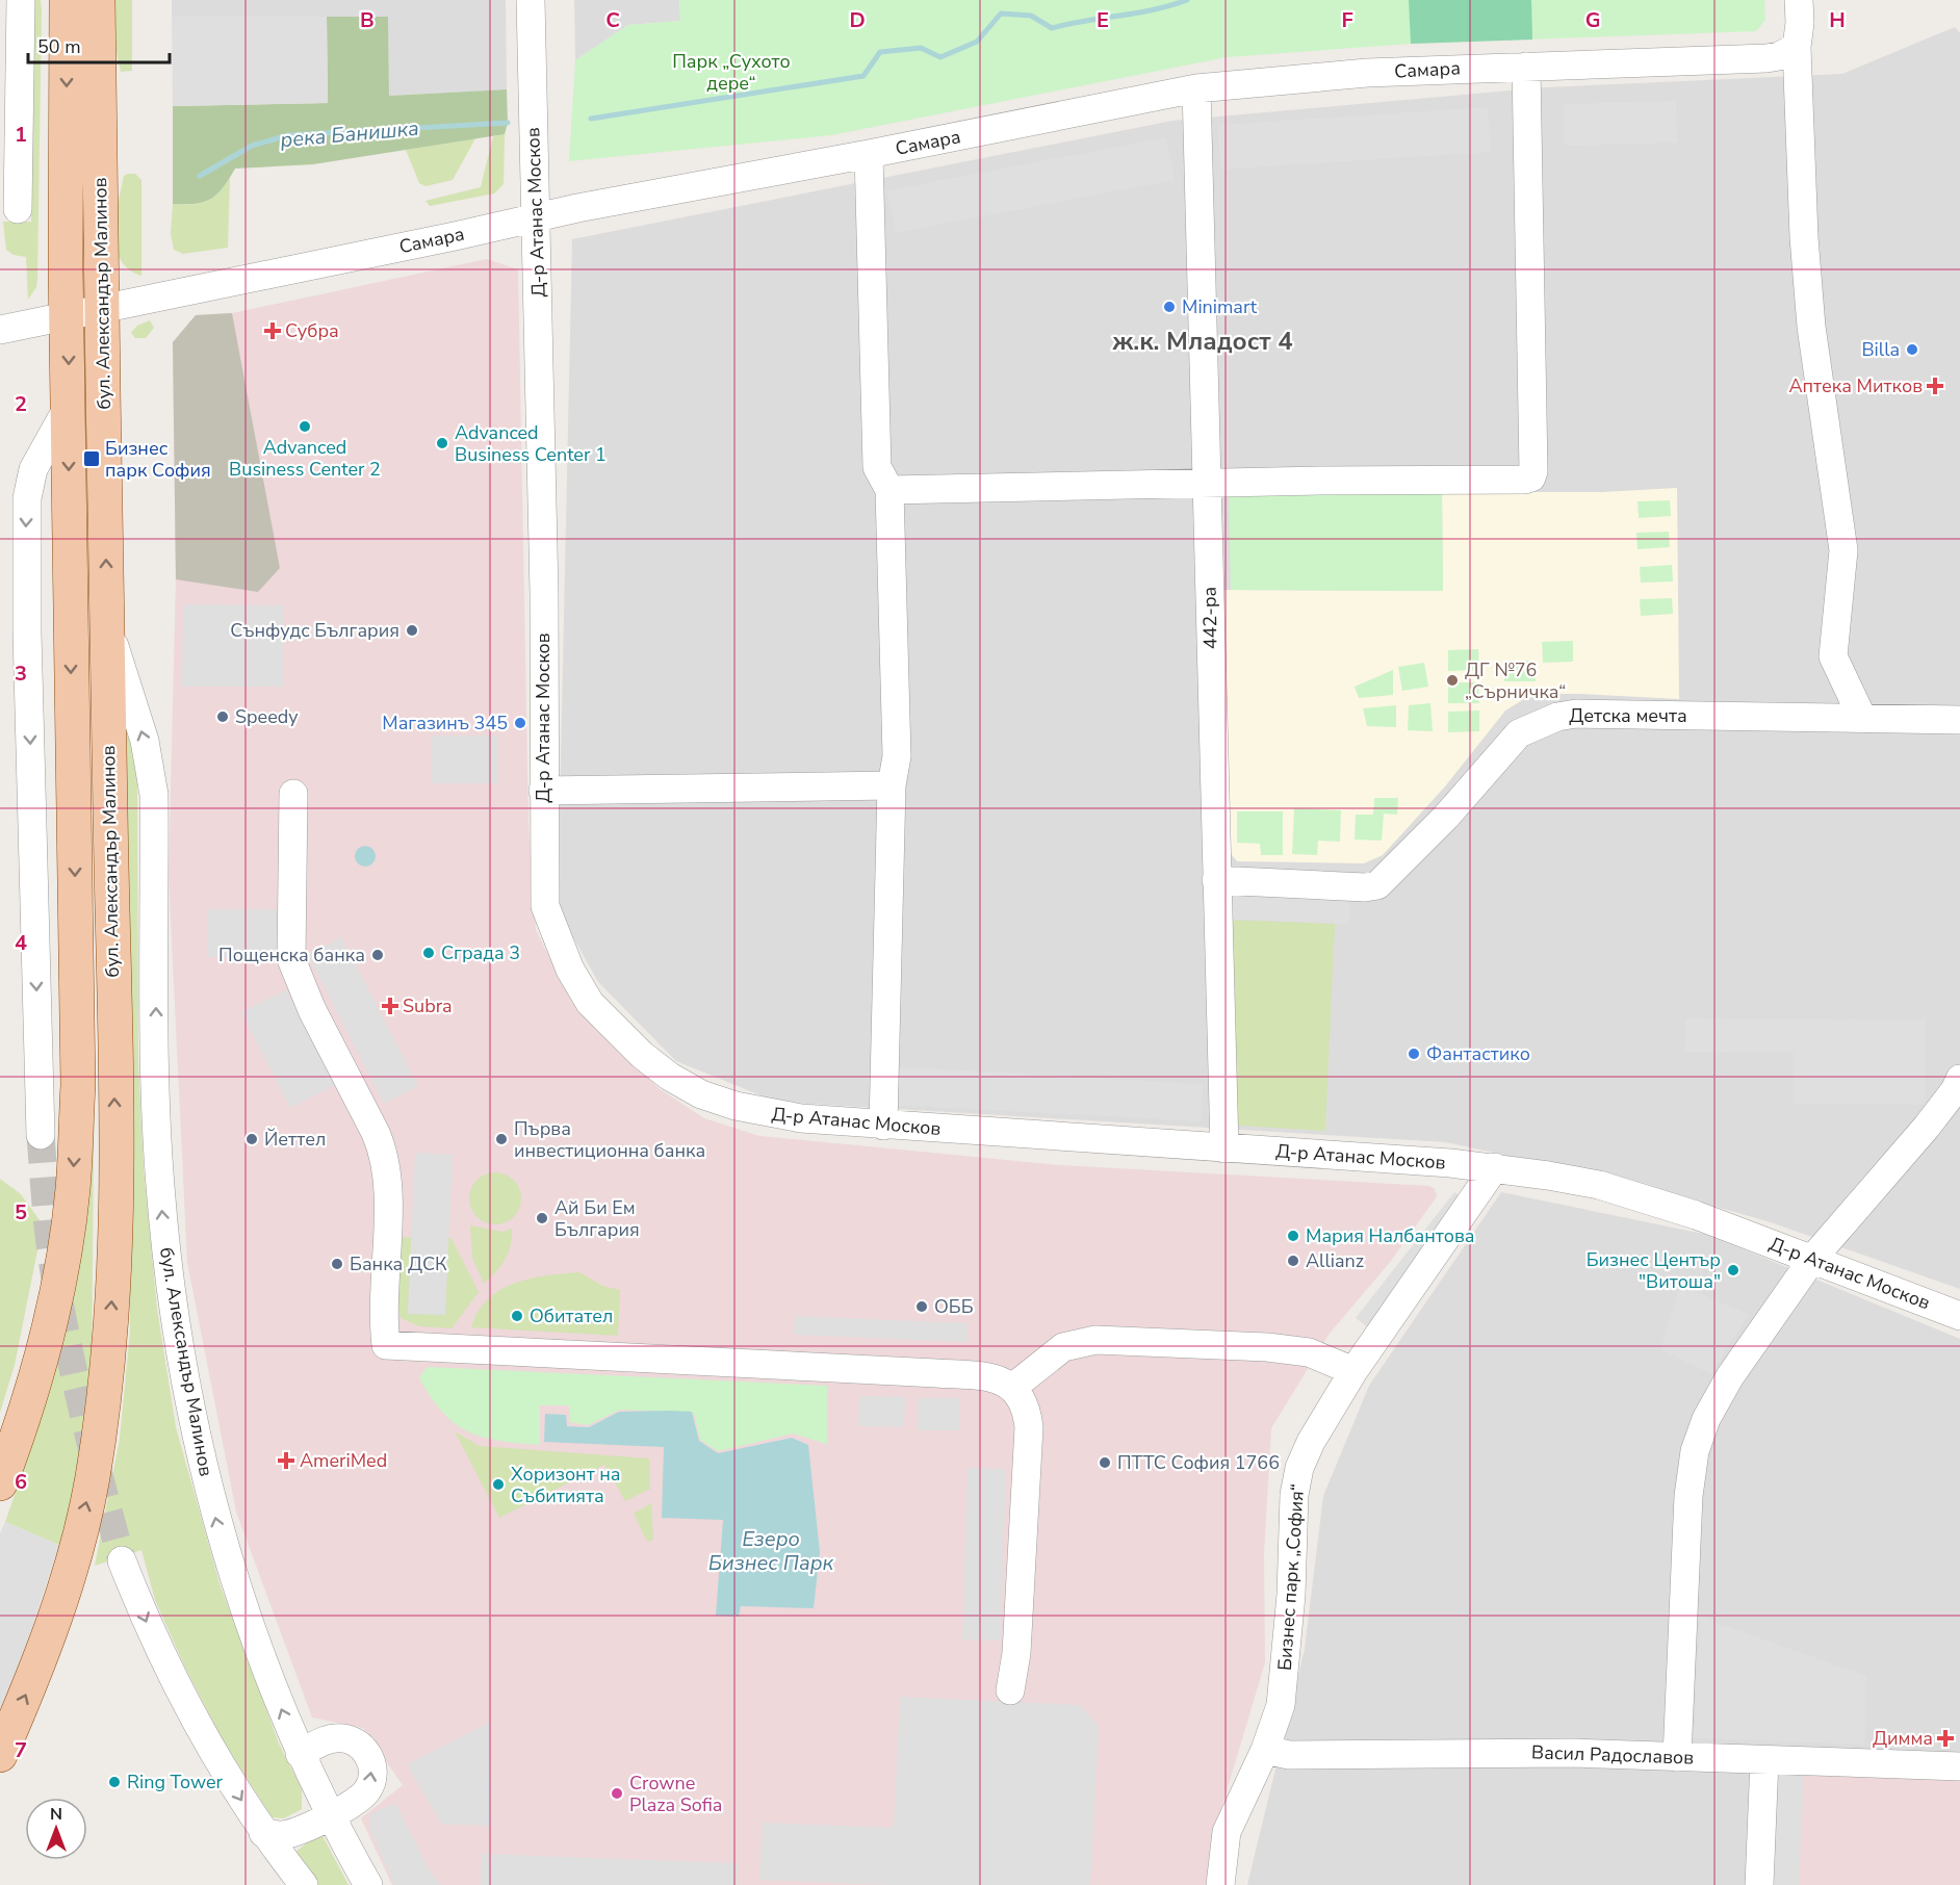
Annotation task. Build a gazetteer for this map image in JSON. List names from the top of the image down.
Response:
{
  "streets": {
    "main road": ["бул. Александър Малинов"],
    "street": [
      "Самара",
      "Д-р Атанас Москов",
      "442-ра",
      "Детска мечта",
      "Бизнес парк „София“",
      "Васил Радославов"
    ]
  },
  "crossings": [
    ["Самара", "Д-р Атанас Москов"],
    ["Самара", "бул. Александър Малинов"],
    ["Самара", "442-ра"],
    ["Д-р Атанас Москов", "442-ра"],
    ["Д-р Атанас Москов", "Бизнес парк „София“"],
    ["442-ра", "Детска мечта"],
    ["Бизнес парк „София“", "Васил Радославов"]
  ],
  "districts": ["ж.к. Младост 4"],
  "water": ["река Банишка", "Езеро Бизнес Парк"],
  "parks": ["Парк „Сухото дере“"],
  "places": {
    "other": [
      "Minimart",
      "Billa",
      "Advanced Business Center 2",
      "Advanced Business Center 1",
      "Сънфудс България",
      "ДГ №76 „Сърничка“",
      "Speedy",
      "Магазинъ 345",
      "Сграда 3",
      "Пощенска банка",
      "Фантастико",
      "Йеттел",
      "Първа инвестиционна банка",
      "Ай Би Ем България",
      "Мария Налбантова",
      "Allianz",
      "Банка ДСК",
      "Бизнес Център \"Витоша\"",
      "ОББ",
      "Обитател",
      "ПТТС София 1766",
      "Хоризонт на Събитията",
      "Ring Tower",
      "Crowne Plaza Sofia"
    ],
    "health": [
      "Субра",
      "Аптека Митков",
      "Subra",
      "AmeriMed",
      "Димма"
    ],
    "transit": ["Бизнес парк София"]
  },
  "scale_bar": "50 m",
  "north": "top",
  "grid": {
    "columns": [
      "B",
      "C",
      "D",
      "E",
      "F",
      "G",
      "H"
    ],
    "rows": [
      "1",
      "2",
      "3",
      "4",
      "5",
      "6",
      "7"
    ]
  }
}
